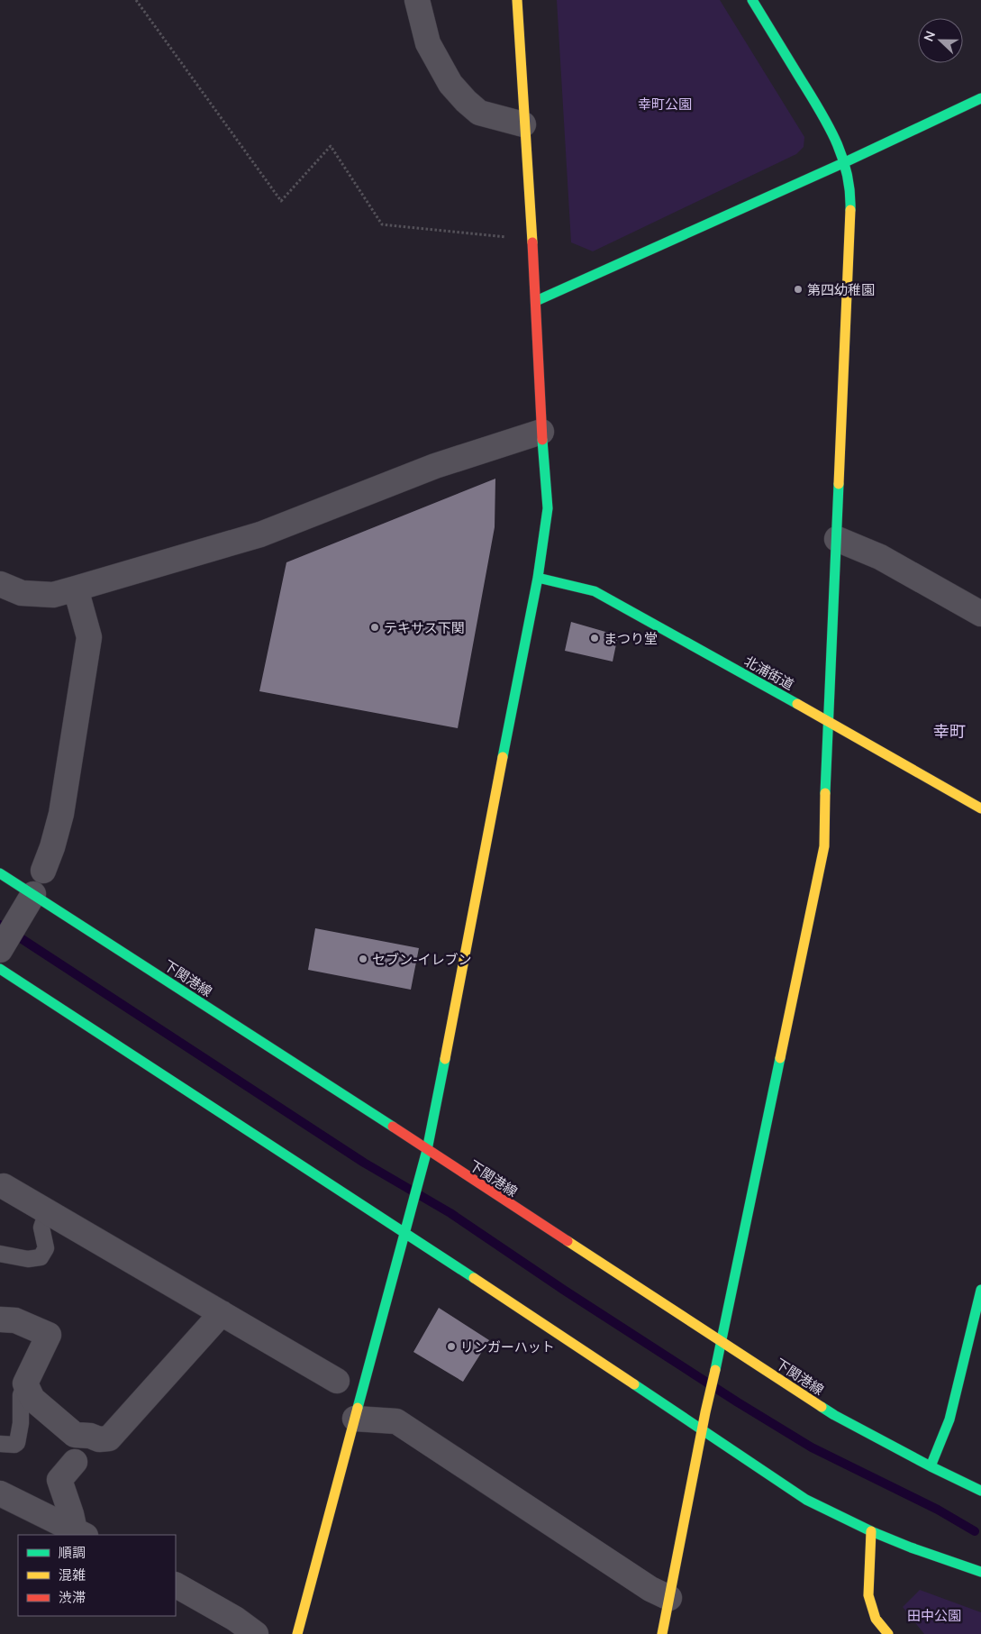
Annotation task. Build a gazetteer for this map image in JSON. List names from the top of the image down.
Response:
{
  "streets": {
    "street": ["北浦街道", "下関港線"]
  },
  "districts": ["幸町"],
  "parks": ["幸町公園", "田中公園"],
  "places": [
    "第四幼稚園",
    "テキサス下関",
    "まつり堂",
    "セブン-イレブン",
    "リンガーハット"
  ],
  "legend": ["順調", "混雑", "渋滞"],
  "north": "left"
}
